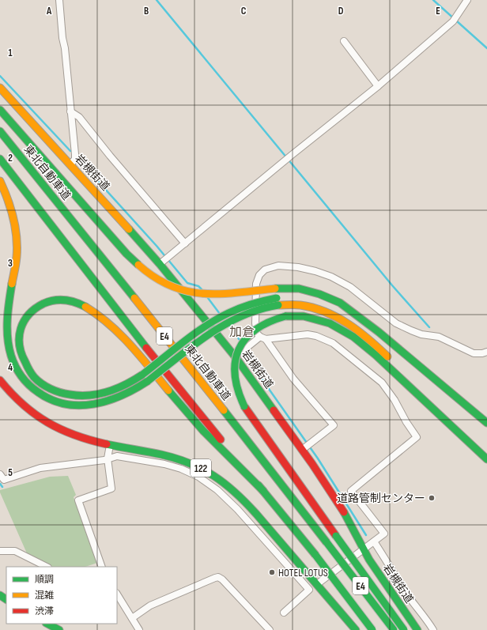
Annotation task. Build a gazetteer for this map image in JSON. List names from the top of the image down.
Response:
{
  "streets": {
    "main road": [
      "東北自動車道",
      "岩槻街道",
      "E4",
      "122"
    ]
  },
  "districts": ["加倉"],
  "places": ["道路管制センター", "HOTEL LOTUS"],
  "legend": ["順調", "混雑", "渋滞"],
  "grid": {
    "columns": [
      "A",
      "B",
      "C",
      "D",
      "E"
    ],
    "rows": [
      "1",
      "2",
      "3",
      "4",
      "5"
    ]
  }
}
